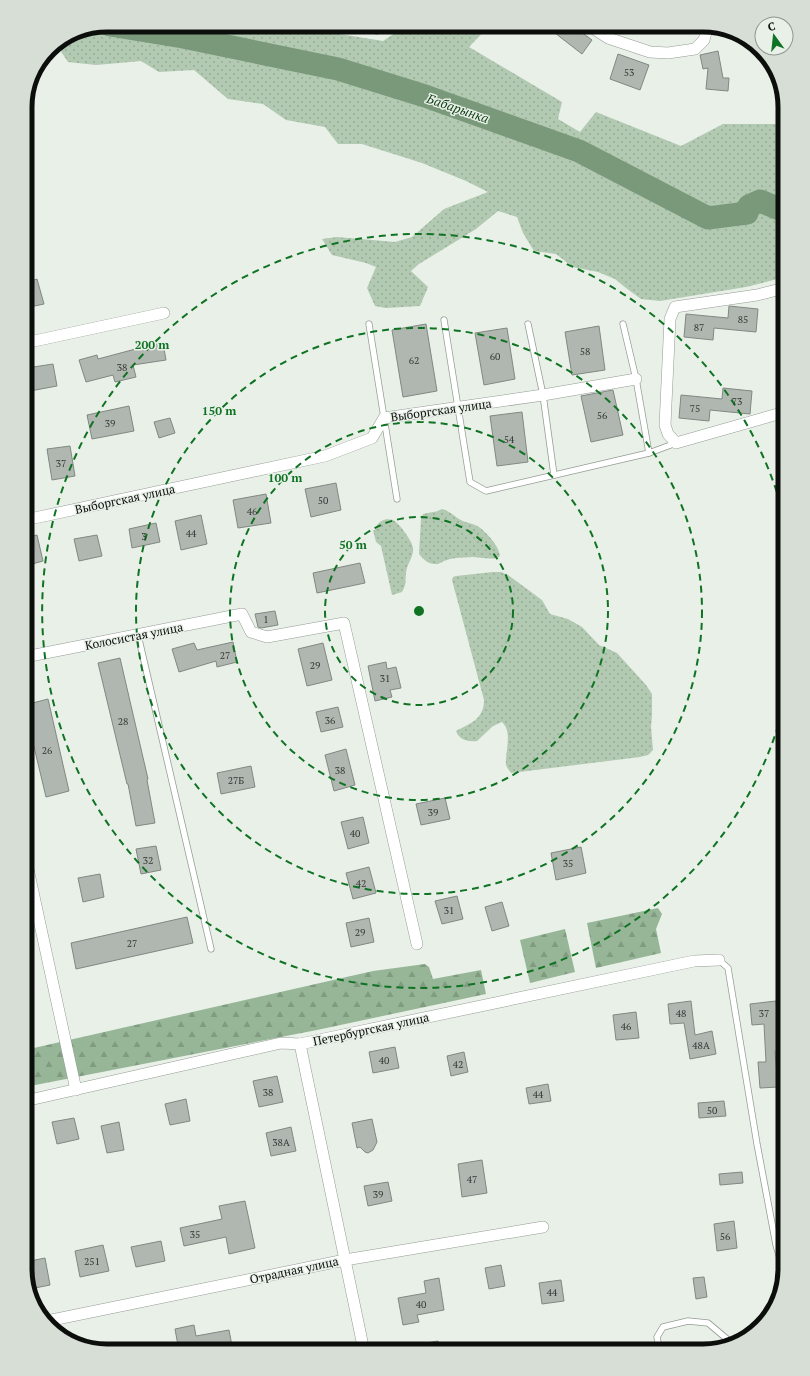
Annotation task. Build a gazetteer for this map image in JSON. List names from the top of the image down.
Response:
{
  "streets": {
    "street": [
      "Выборгская улица",
      "Колосистая улица",
      "Петербургская улица",
      "Отрадная улица"
    ]
  },
  "water": ["Бабарынка"],
  "house_numbers": [
    "53",
    "85",
    "87",
    "58",
    "60",
    "62",
    "38",
    "73",
    "75",
    "56",
    "39",
    "54",
    "37",
    "50",
    "46",
    "44",
    "3",
    "1",
    "27",
    "29",
    "31",
    "36",
    "28",
    "26",
    "38",
    "27Б",
    "39",
    "40",
    "32",
    "35",
    "42",
    "31",
    "29",
    "27",
    "48",
    "37",
    "46",
    "48А",
    "40",
    "42",
    "38",
    "44",
    "50",
    "38А",
    "47",
    "39",
    "35",
    "56",
    "251",
    "44",
    "40"
  ],
  "north": "top",
  "rings": [
    "200 m",
    "150 m",
    "100 m",
    "50 m"
  ]
}
